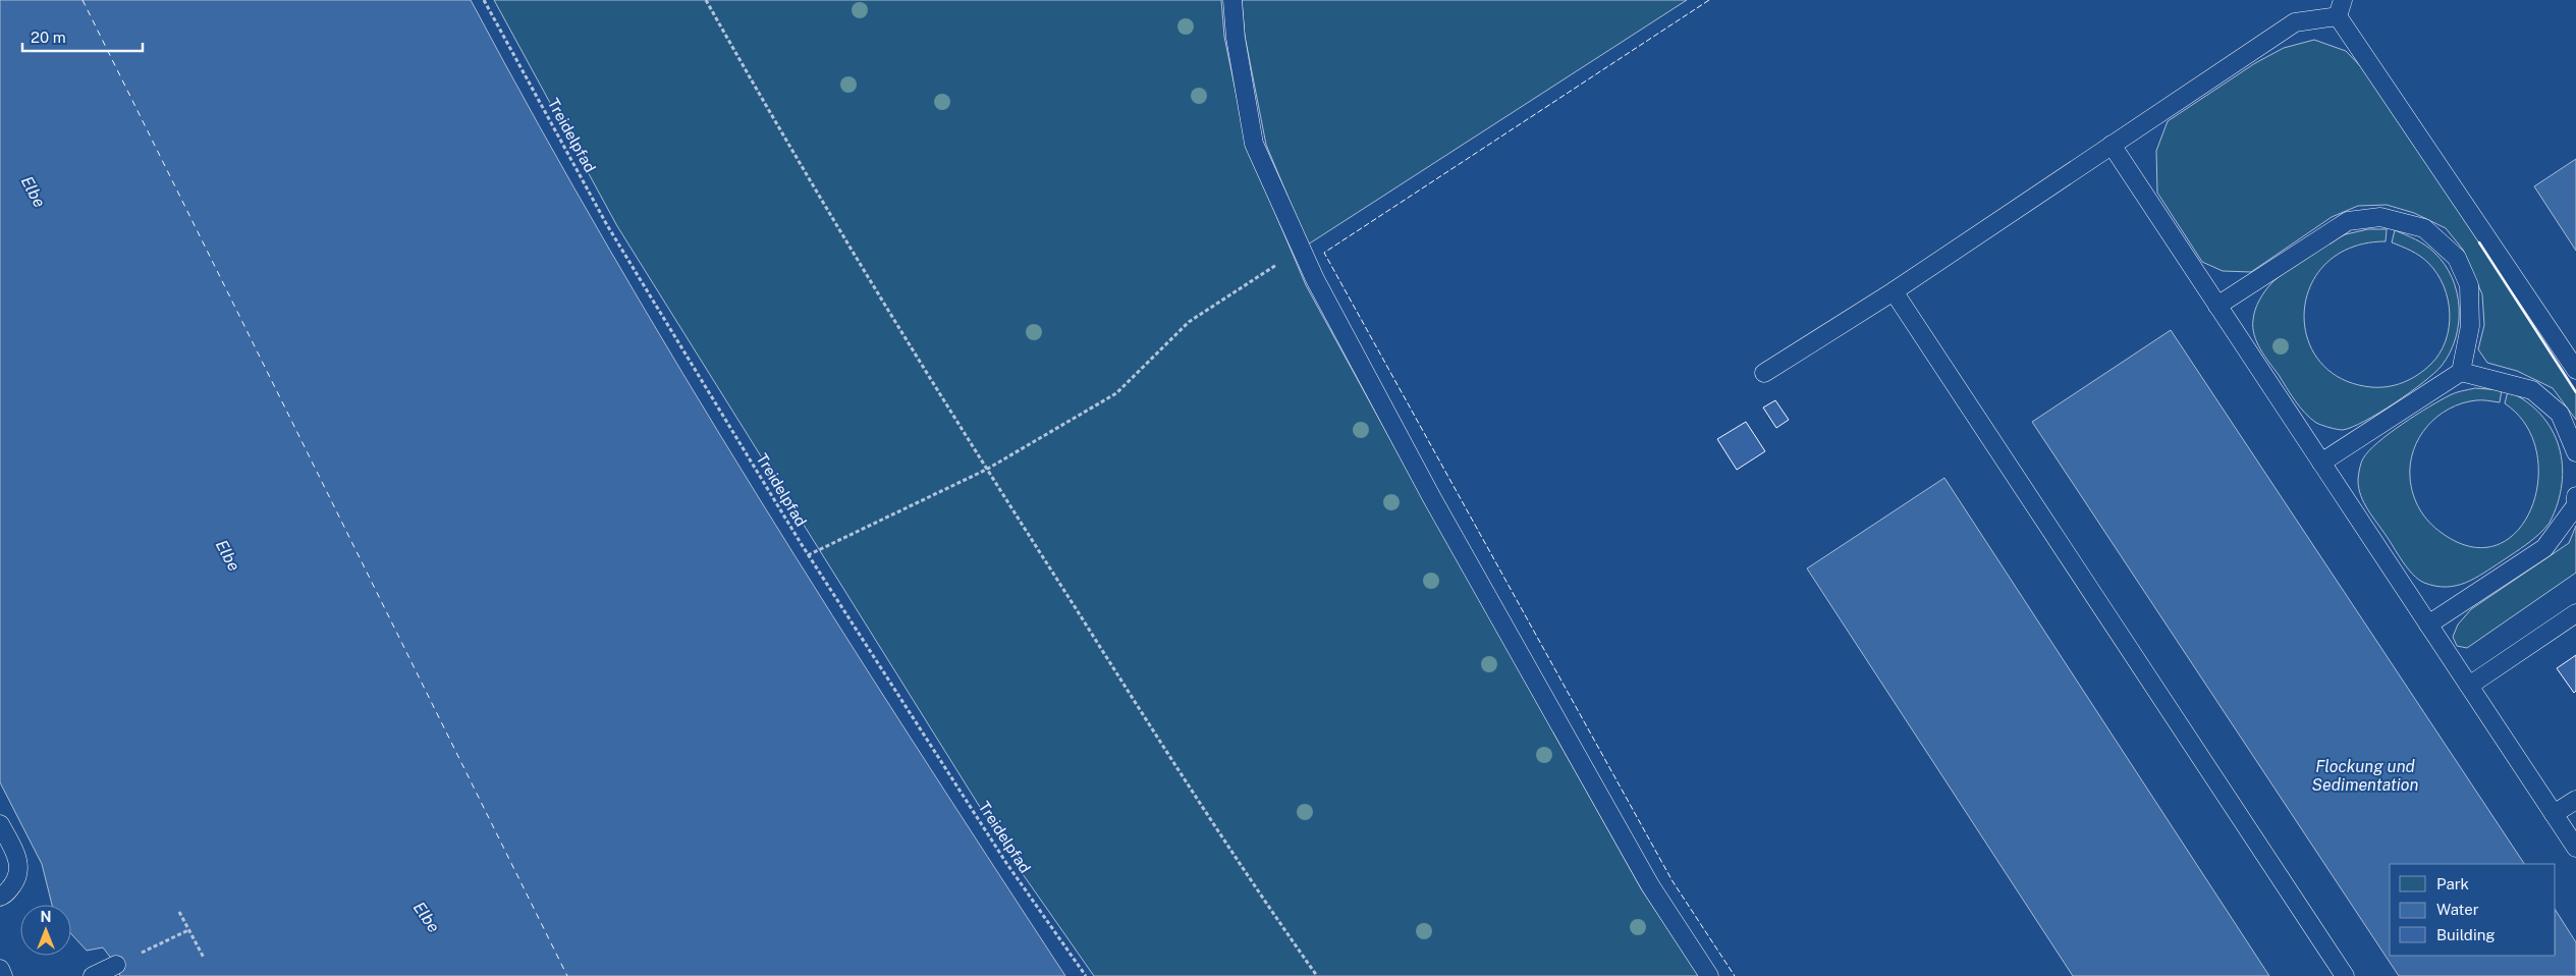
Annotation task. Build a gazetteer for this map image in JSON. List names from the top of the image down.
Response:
{
  "streets": {
    "path": ["Treidelpfad"]
  },
  "water": ["Elbe", "Flockung und Sedimentation"],
  "legend": ["Park", "Water", "Building"],
  "scale_bar": "20 m",
  "north": "top"
}
